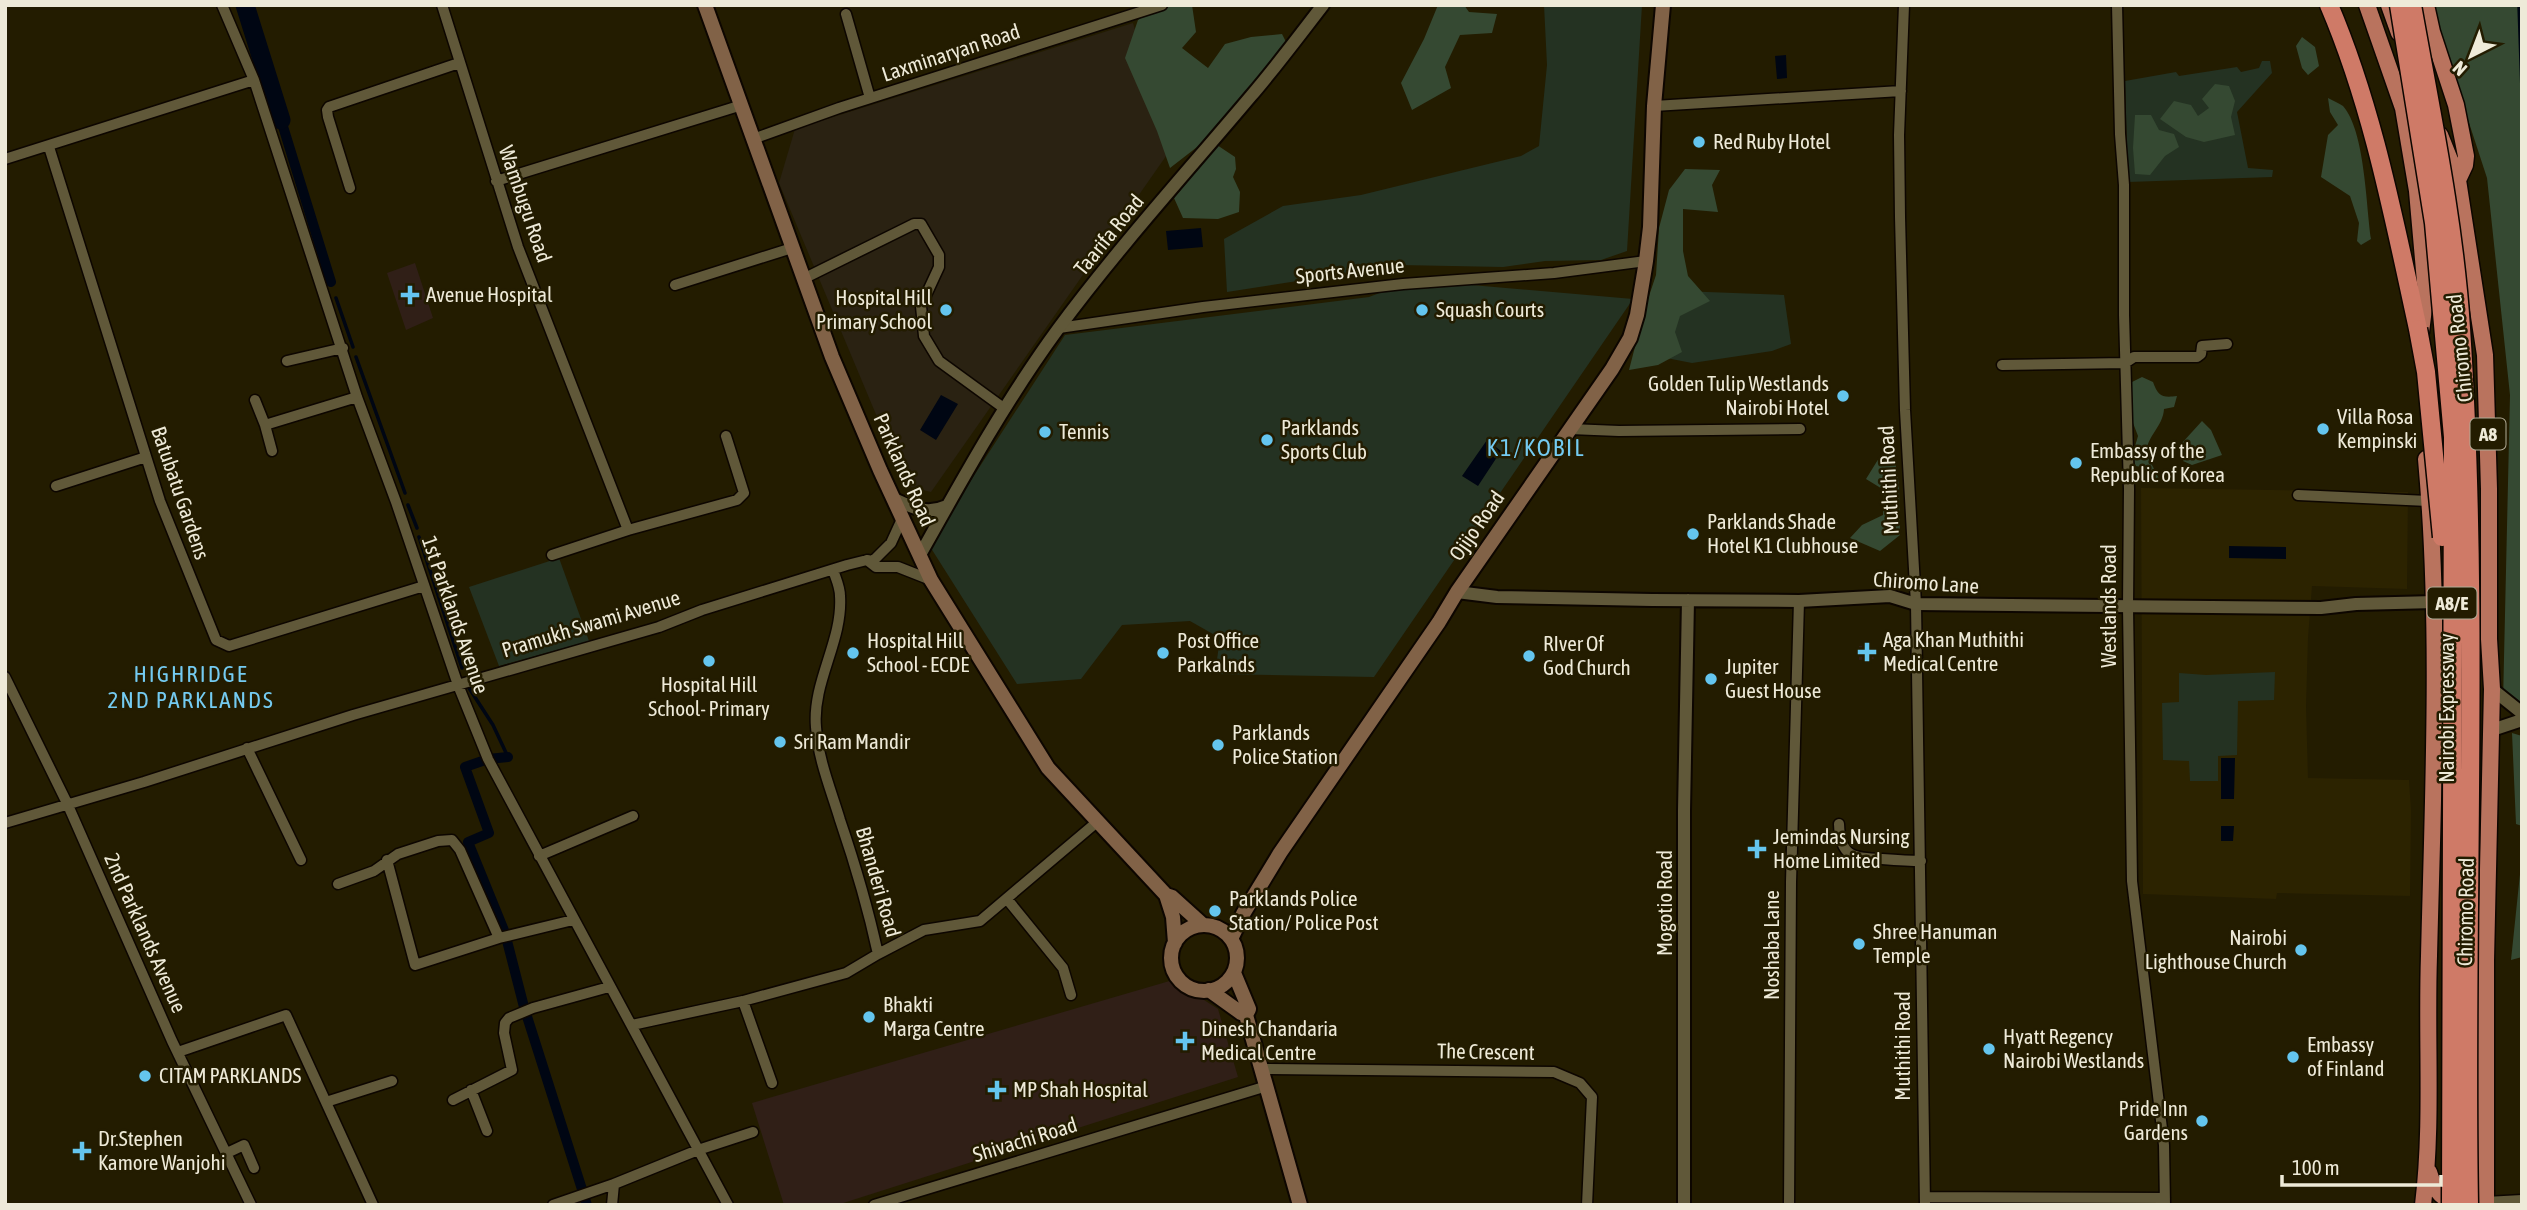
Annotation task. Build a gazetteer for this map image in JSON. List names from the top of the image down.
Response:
{
  "streets": {
    "highway": [
      "Chiromo Road",
      "A8",
      "A8/E",
      "Nairobi Expressway"
    ],
    "main road": ["Parklands Road", "Ojijo Road"],
    "street": [
      "Laxminaryan Road",
      "Wambugu Road",
      "Taarifa Road",
      "Sports Avenue",
      "Muthithi Road",
      "Batubatu Gardens",
      "Chiromo Lane",
      "Westlands Road",
      "1st Parklands Avenue",
      "Pramukh Swami Avenue",
      "Bhanderi Road",
      "Mogotio Road",
      "2nd Parklands Avenue",
      "Noshaba Lane",
      "The Crescent",
      "Shivachi Road"
    ]
  },
  "crossings": [
    ["Laxminaryan Road", "Parklands Road"],
    ["Taarifa Road", "Sports Avenue"],
    ["Taarifa Road", "Parklands Road"],
    ["Sports Avenue", "Ojijo Road"],
    ["Chiromo Road", "Chiromo Lane"],
    ["Chiromo Road", "Nairobi Expressway"],
    ["Parklands Road", "Ojijo Road"],
    ["Parklands Road", "Pramukh Swami Avenue"],
    ["Muthithi Road", "Chiromo Lane"],
    ["Batubatu Gardens", "1st Parklands Avenue"],
    ["Ojijo Road", "Chiromo Lane"],
    ["Chiromo Lane", "Westlands Road"],
    ["Chiromo Lane", "Mogotio Road"],
    ["Chiromo Lane", "Noshaba Lane"],
    ["1st Parklands Avenue", "Pramukh Swami Avenue"],
    ["1st Parklands Avenue", "Bhanderi Road"],
    ["Pramukh Swami Avenue", "Bhanderi Road"],
    ["Pramukh Swami Avenue", "2nd Parklands Avenue"]
  ],
  "districts": ["K1/KOBIL", "HIGHRIDGE 2ND PARKLANDS"],
  "places": {
    "other": [
      "Red Ruby Hotel",
      "Hospital Hill Primary School",
      "Squash Courts",
      "Golden Tulip Westlands Nairobi Hotel",
      "Villa Rosa Kempinski",
      "Tennis",
      "Parklands Sports Club",
      "Embassy of the Republic of Korea",
      "Parklands Shade Hotel K1 Clubhouse",
      "Hospital Hill School - ECDE",
      "Post Office Parkalnds",
      "RIver Of God Church",
      "Hospital Hill School- Primary",
      "Jupiter Guest House",
      "Sri Ram Mandir",
      "Parklands Police Station",
      "Parklands Police Station/ Police Post",
      "Shree Hanuman Temple",
      "Nairobi Lighthouse Church",
      "Bhakti Marga Centre",
      "Hyatt Regency Nairobi Westlands",
      "Embassy of Finland",
      "CITAM PARKLANDS",
      "Pride Inn Gardens"
    ],
    "health": [
      "Avenue Hospital",
      "Aga Khan Muthithi Medical Centre",
      "Jemindas Nursing Home Limited",
      "Dinesh Chandaria Medical Centre",
      "MP Shah Hospital",
      "Dr.Stephen Kamore Wanjohi"
    ]
  },
  "scale_bar": "100 m",
  "north": "bottom left"
}
